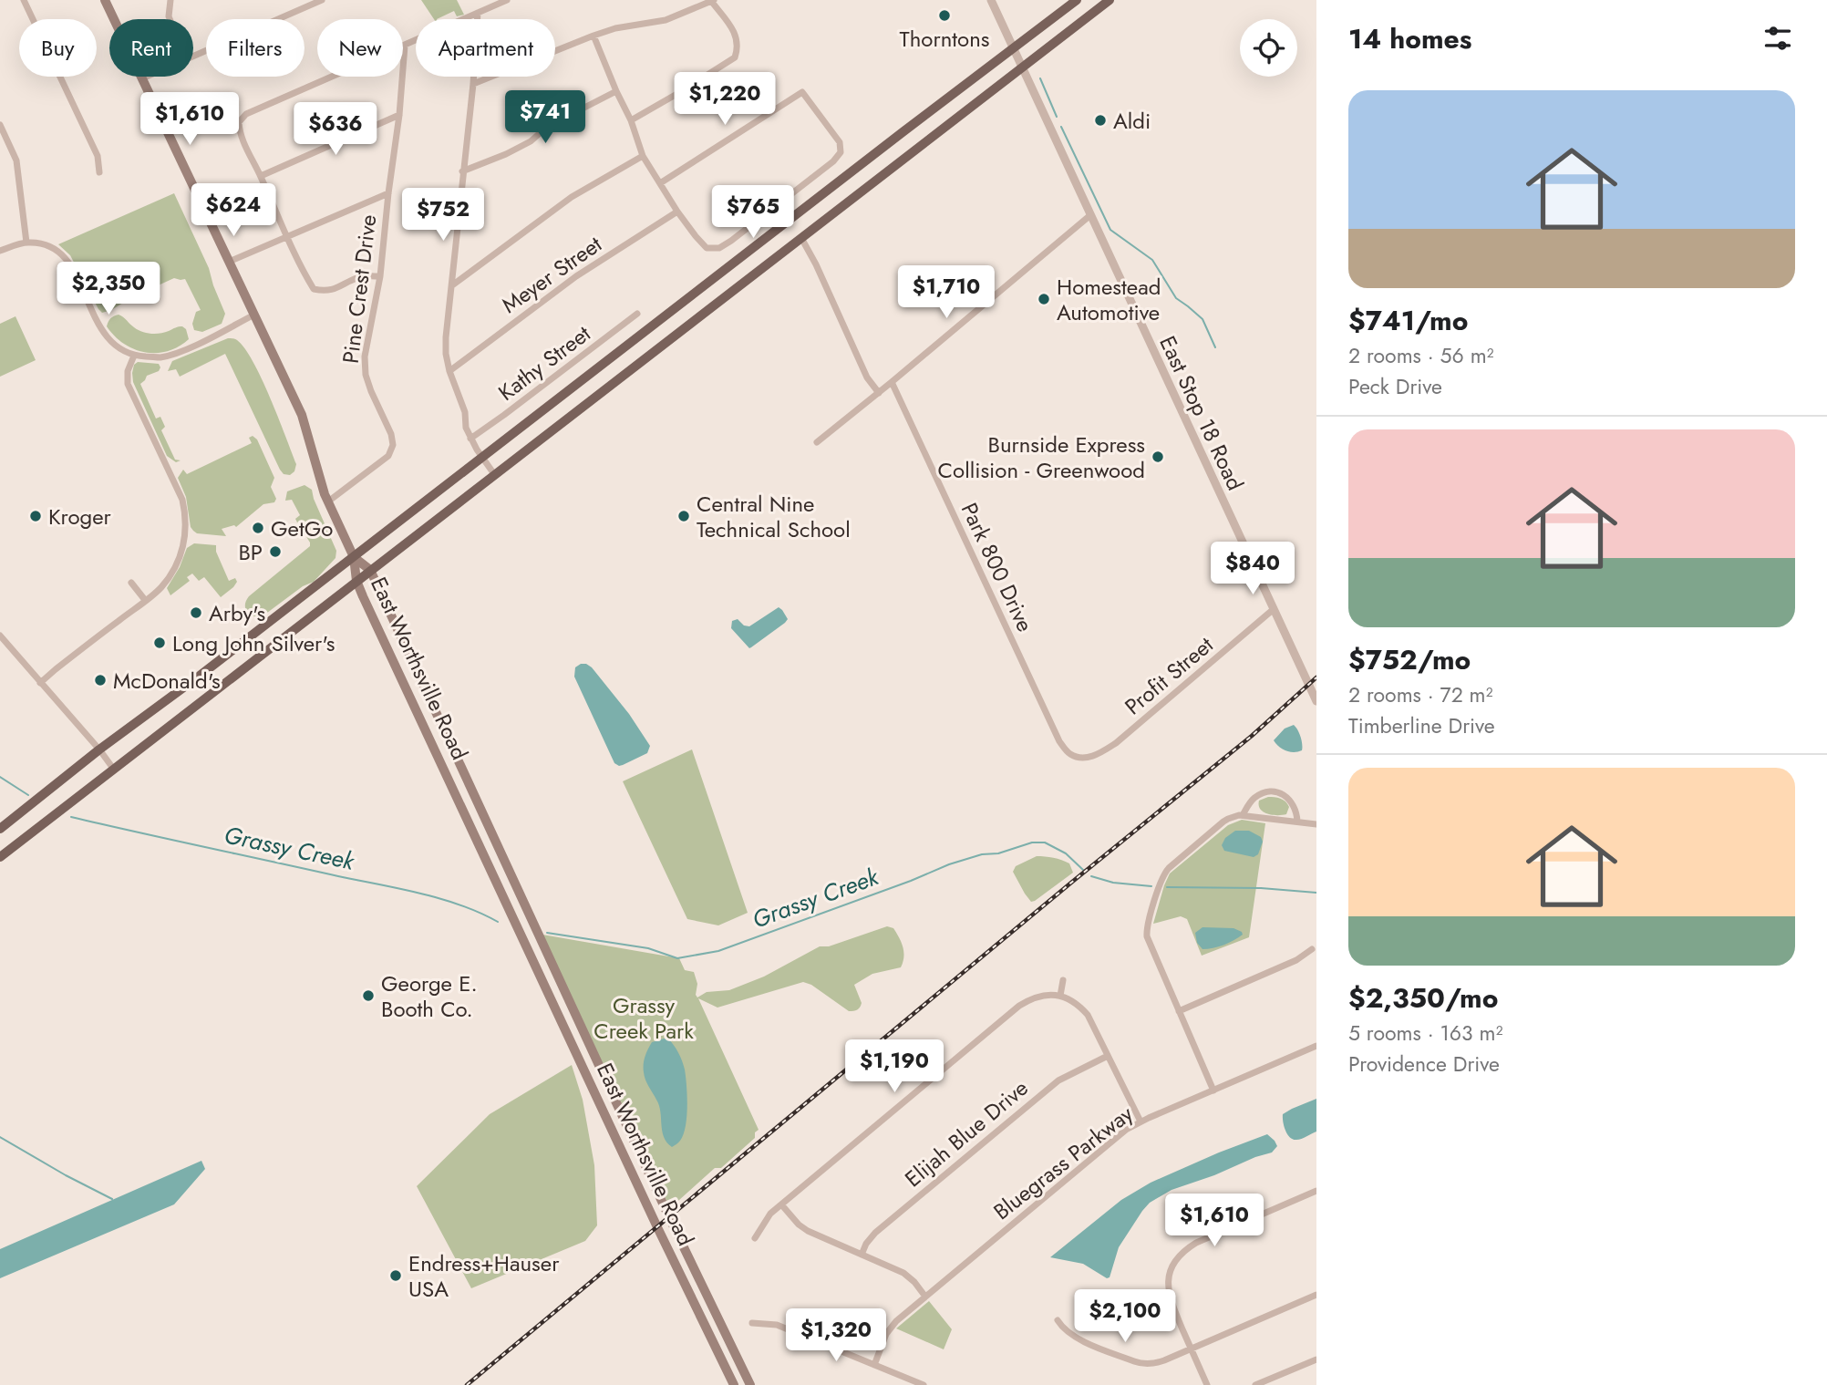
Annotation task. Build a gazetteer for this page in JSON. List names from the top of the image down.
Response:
{
  "streets": {
    "main road": ["East Worthsville Road"],
    "street": [
      "Meyer Street",
      "Pine Crest Drive",
      "Kathy Street",
      "East Stop 18 Road",
      "Park 800 Drive",
      "Profit Street",
      "Elijah Blue Drive",
      "Bluegrass Parkway"
    ]
  },
  "crossings": [
    ["East Stop 18 Road", "Profit Street"],
    ["Park 800 Drive", "Profit Street"]
  ],
  "water": ["Grassy Creek"],
  "parks": ["Grassy Creek Park"],
  "places": [
    "Thorntons",
    "Aldi",
    "Homestead Automotive",
    "Burnside Express Collision - Greenwood",
    "Kroger",
    "Central Nine Technical School",
    "GetGo",
    "BP",
    "Arby's",
    "Long John Silver's",
    "McDonald's",
    "George E. Booth Co.",
    "Endress+Hauser USA"
  ],
  "page": {
    "heading": "14 homes",
    "chip": [
      "Buy",
      "Rent",
      "Filters",
      "New",
      "Apartment"
    ],
    "price": [
      "$1,220",
      "$741",
      "$1,610",
      "$636",
      "$624",
      "$765",
      "$752",
      "$2,350",
      "$1,710",
      "$840",
      "$1,190",
      "$1,610",
      "$2,100",
      "$1,320"
    ],
    "list": [
      {
        "name": "$741/mo",
        "note": "2 rooms · 56 m² · Peck Drive"
      },
      {
        "name": "$752/mo",
        "note": "2 rooms · 72 m² · Timberline Drive"
      },
      {
        "name": "$2,350/mo",
        "note": "5 rooms · 163 m² · Providence Drive"
      }
    ]
  }
}
